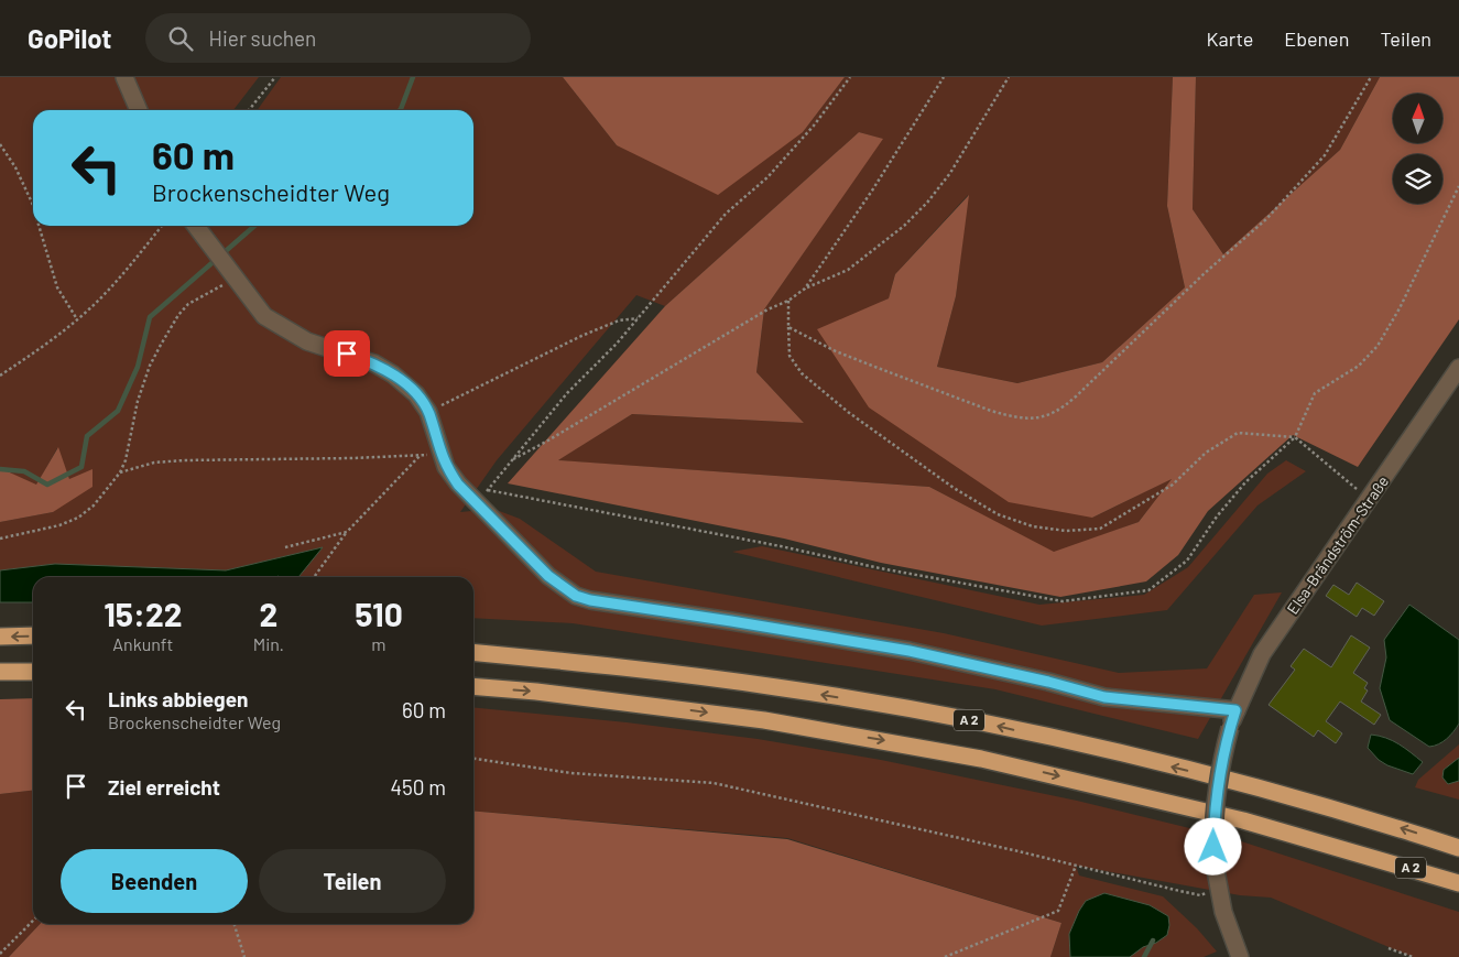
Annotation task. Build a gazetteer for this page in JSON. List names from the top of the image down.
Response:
{
  "streets": {
    "highway": ["A 2"],
    "street": ["Elsa-Brändström-Straße"]
  },
  "north": "top",
  "page": {
    "header": "GoPilot",
    "search": "Hier suchen",
    "nav": ["Karte", "Ebenen", "Teilen"],
    "turn": ["60 m", "Brockenscheidter Weg"],
    "eta": [
      "15:22",
      "Ankunft",
      "2",
      "Min.",
      "510",
      "m"
    ],
    "list": [
      {
        "name": "Links abbiegen",
        "note": "Brockenscheidter Weg",
        "value": "60 m"
      },
      {
        "name": "Ziel erreicht",
        "value": "450 m"
      }
    ],
    "buttons": ["Beenden", "Teilen"]
  }
}
